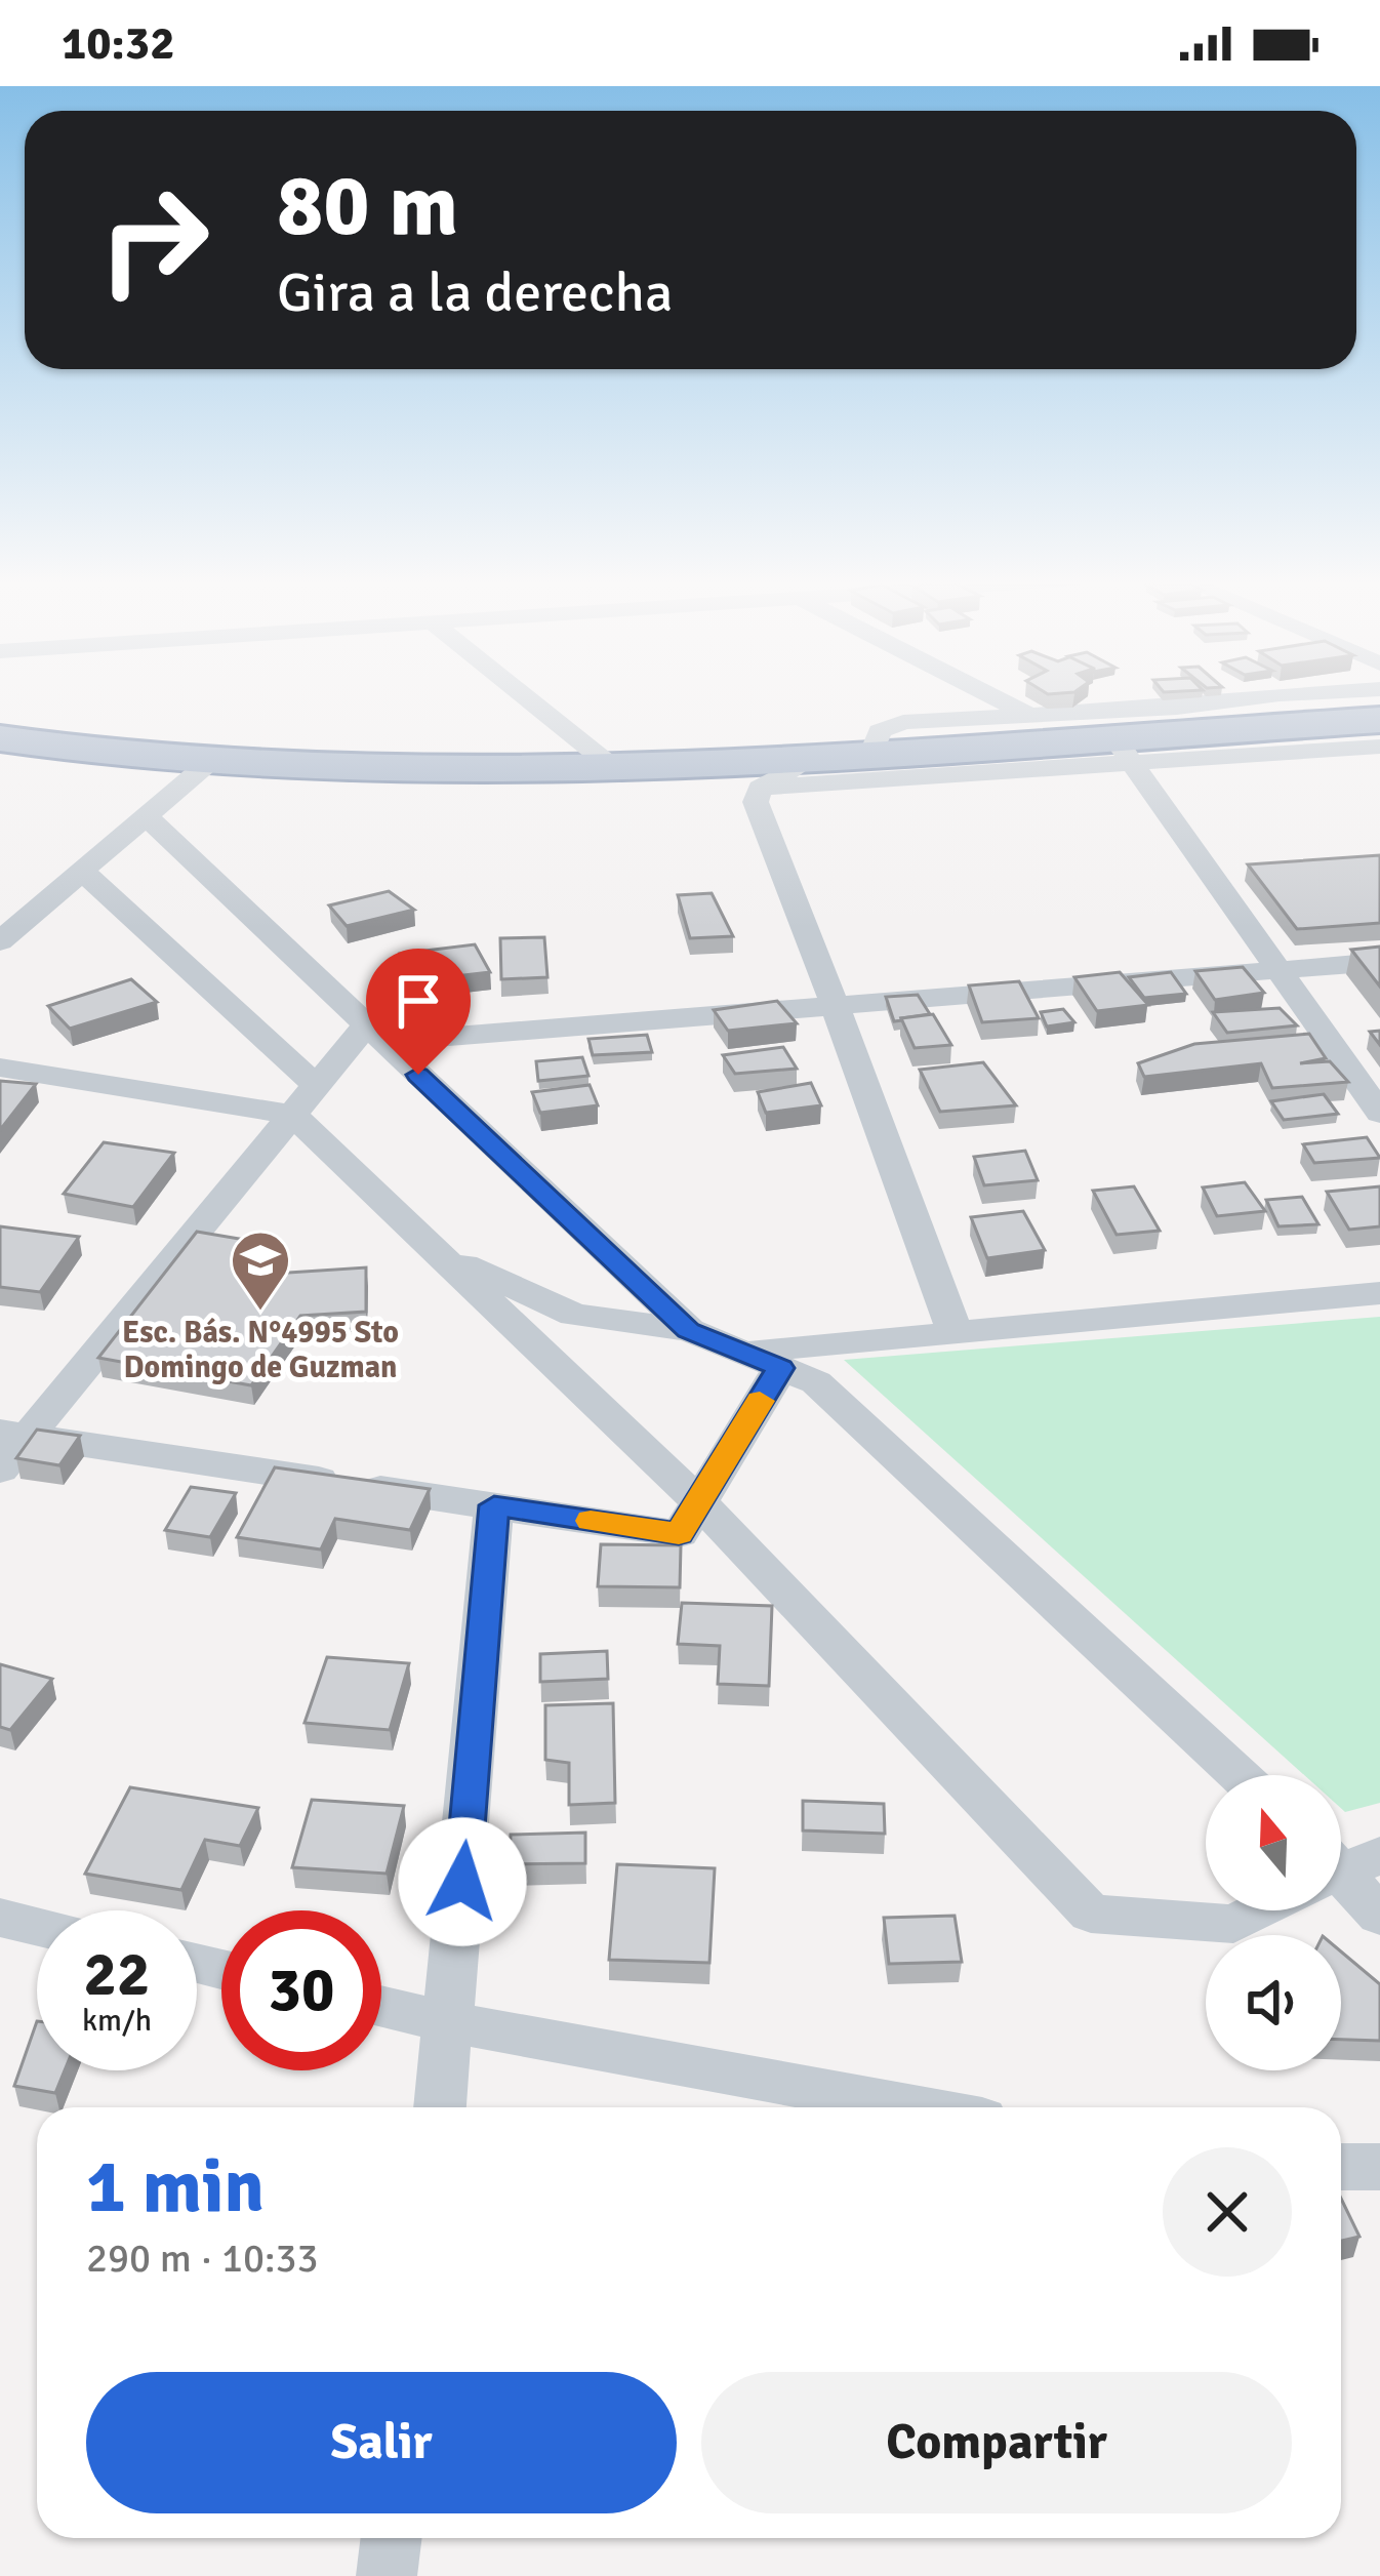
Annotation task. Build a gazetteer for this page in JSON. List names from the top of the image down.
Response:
{
  "places": {
    "school or university": ["Esc. Bás. N°4995 Sto Domingo de Guzman"]
  },
  "north": "top",
  "page": {
    "status": "10:32",
    "turn": ["80 m", "Gira a la derecha"],
    "speed": "22 km/h",
    "limit": "30",
    "heading": ["1 min", "290 m · 10:33"],
    "buttons": ["Salir", "Compartir"]
  }
}
